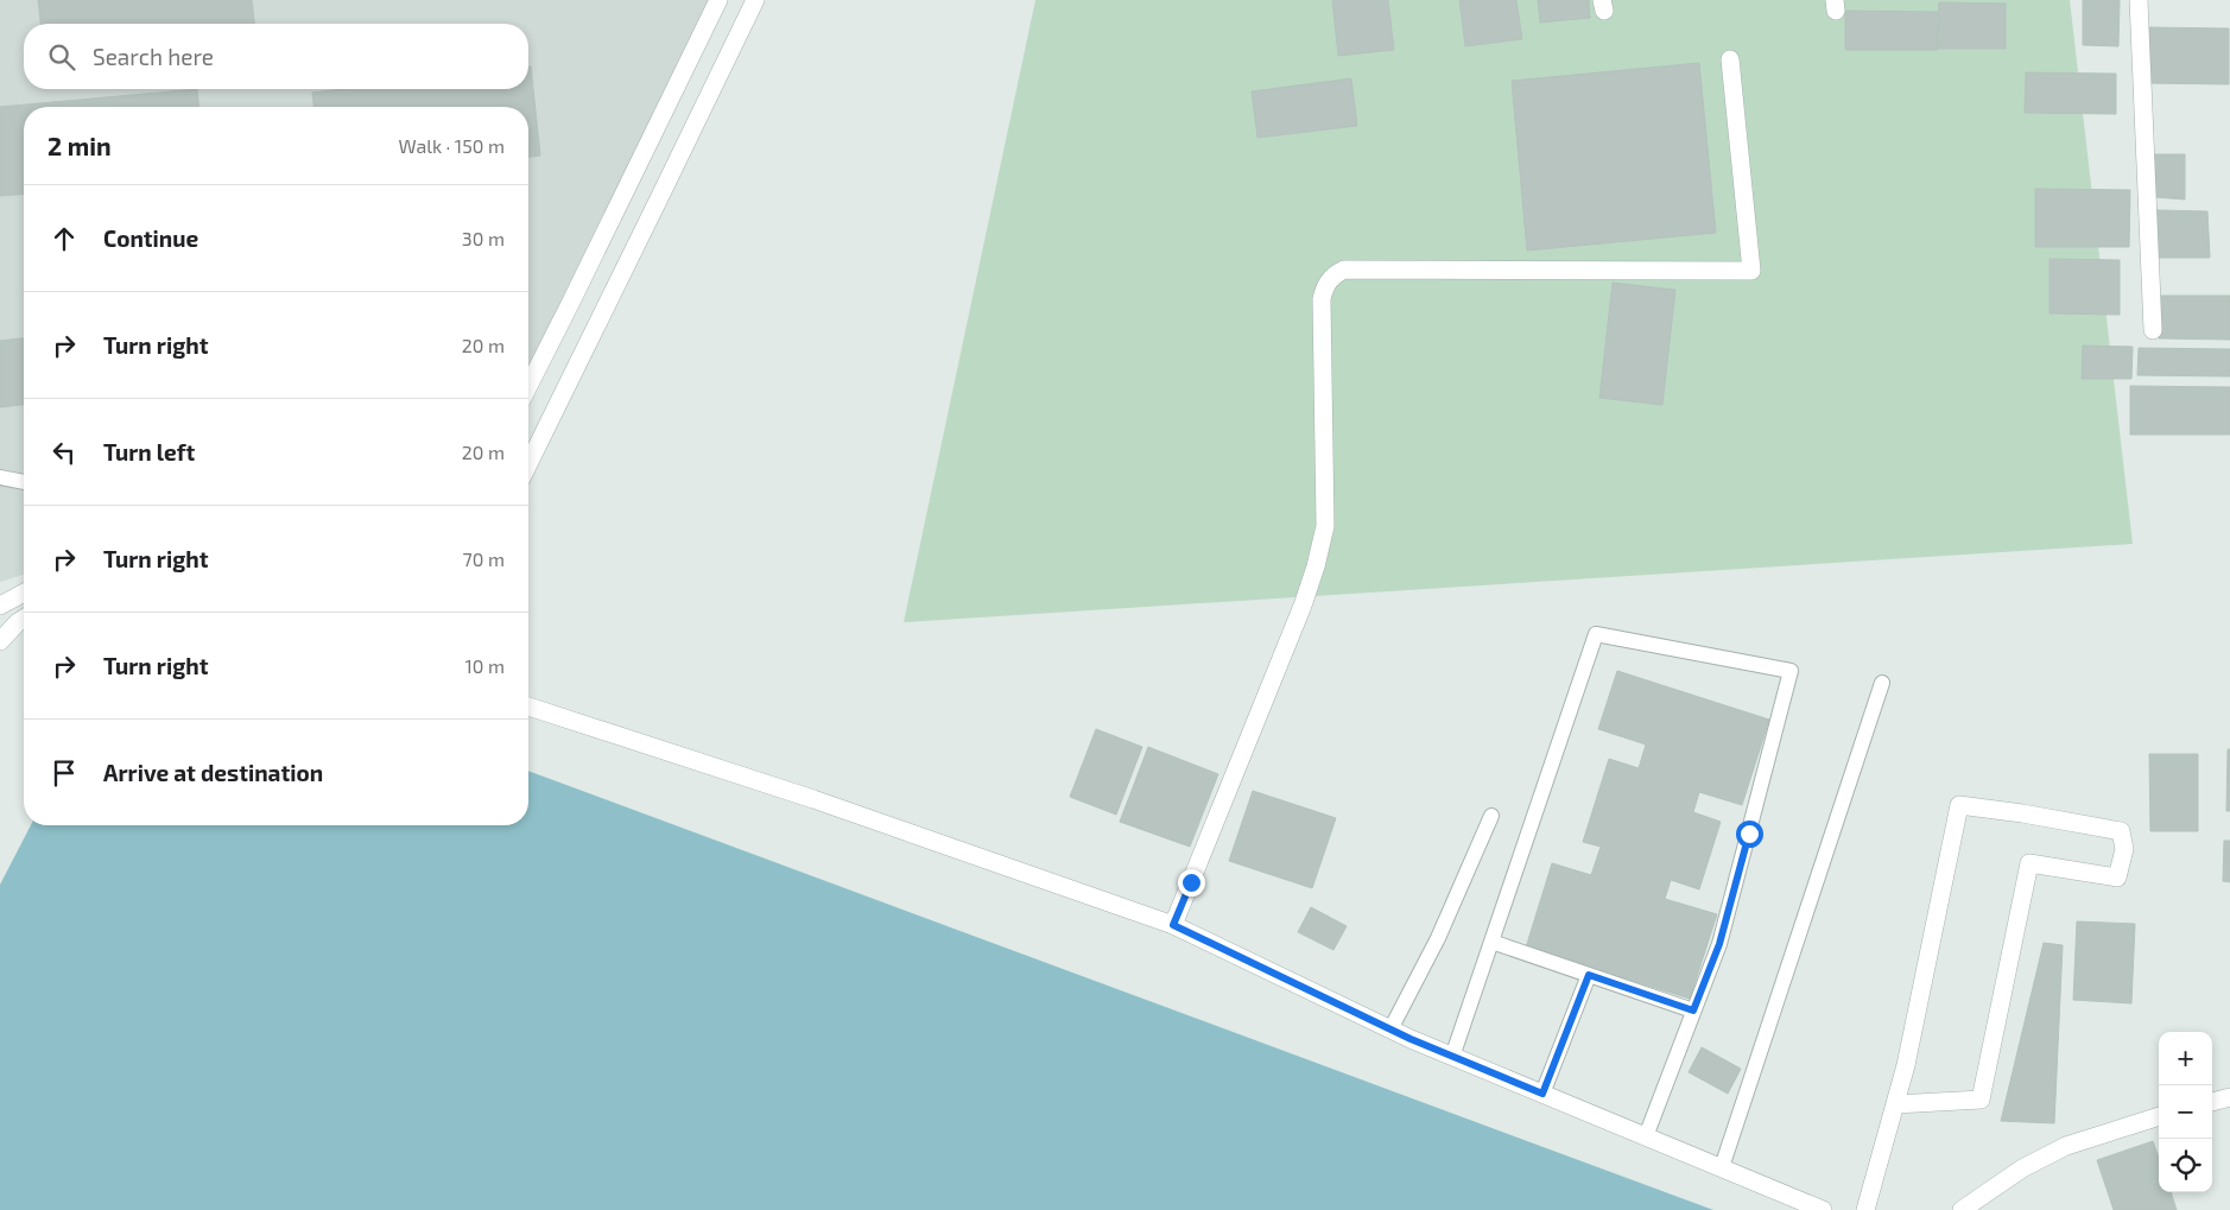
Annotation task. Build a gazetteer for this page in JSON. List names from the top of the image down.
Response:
{
  "page": {
    "search": "Search here",
    "heading": ["2 min", "Walk · 150 m"],
    "list": [
      ["Continue", "30 m"],
      ["Turn right", "20 m"],
      ["Turn left", "20 m"],
      ["Turn right", "70 m"],
      ["Turn right", "10 m"],
      "Arrive at destination"
    ],
    "map_buttons": ["+", "−"]
  }
}
